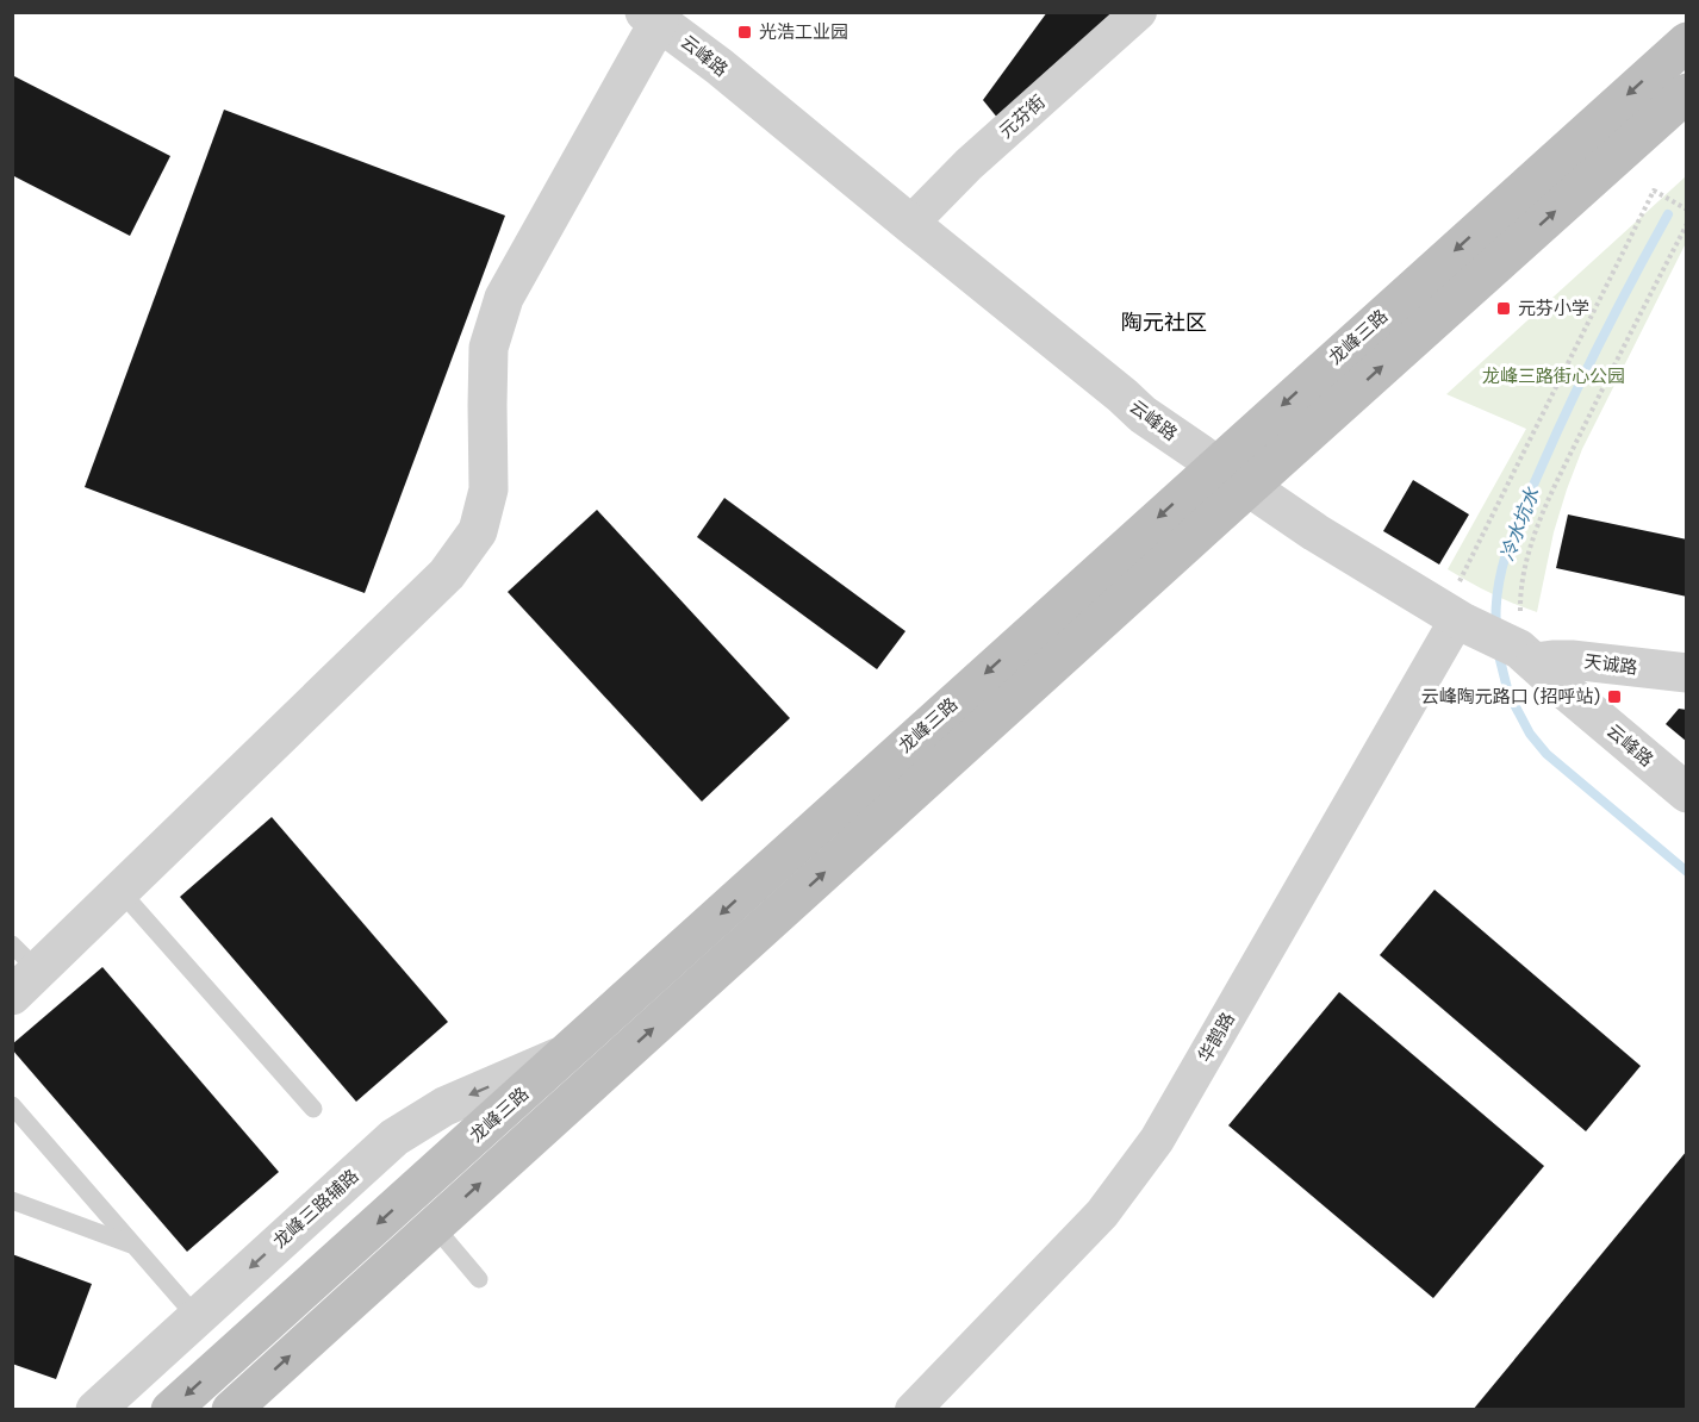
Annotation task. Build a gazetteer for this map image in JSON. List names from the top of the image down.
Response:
{
  "streets": {
    "main road": ["龙峰三路"],
    "street": [
      "云峰路",
      "元芬街",
      "天诚路",
      "华鹊路",
      "龙峰三路辅路"
    ]
  },
  "crossings": [
    ["云峰路", "元芬街"],
    ["云峰路", "龙峰三路"],
    ["云峰路", "天诚路"],
    ["云峰路", "华鹊路"],
    ["龙峰三路", "龙峰三路辅路"]
  ],
  "one_way": ["龙峰三路辅路"],
  "districts": ["陶元社区"],
  "water": ["冷水坑水"],
  "parks": ["龙峰三路街心公园"],
  "places": {
    "transit": ["光浩工业园", "元芬小学", "云峰陶元路口 (招呼站)"]
  }
}
